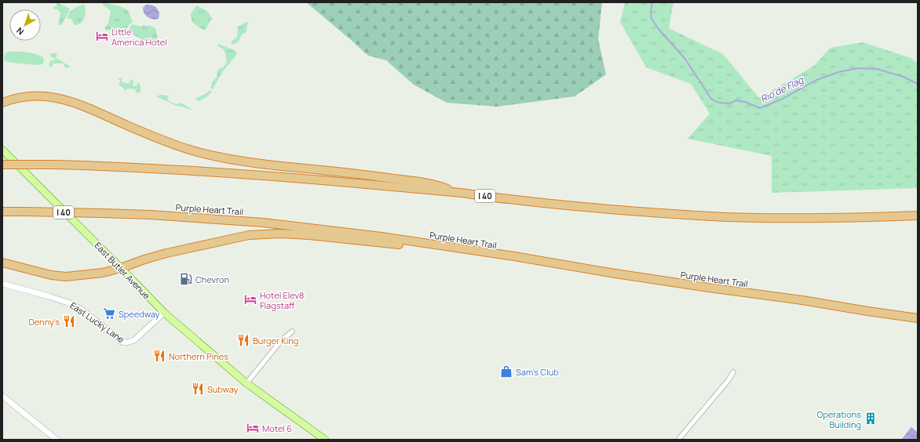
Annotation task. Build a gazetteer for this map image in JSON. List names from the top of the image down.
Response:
{
  "streets": {
    "highway": ["I 40", "Purple Heart Trail"],
    "main road": ["East Butler Avenue"],
    "street": ["East Lucky Lane"]
  },
  "crossings": [
    ["East Butler Avenue", "East Lucky Lane"]
  ],
  "water": ["Rio de Flag"],
  "places": {
    "hotel": ["Little America Hotel", "Hotel Elev8 Flagstaff", "Motel 6"],
    "fuel station": ["Chevron"],
    "supermarket": ["Speedway"],
    "restaurant": [
      "Denny's",
      "Burger King",
      "Northern Pines",
      "Subway"
    ],
    "shop": ["Sam's Club"],
    "building": ["Operations Building"]
  },
  "north": "bottom left"
}
